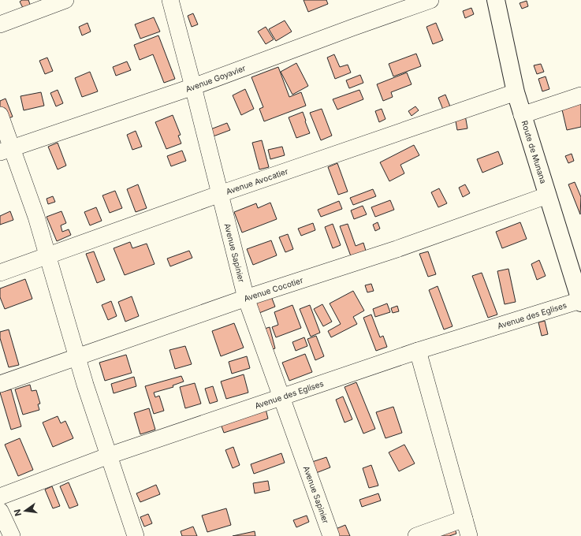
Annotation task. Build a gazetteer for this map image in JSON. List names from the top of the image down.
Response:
{
  "streets": {
    "main road": ["Route de Munana"],
    "street": [
      "Avenue Goyavier",
      "Avenue Avocatier",
      "Avenue Sapinier",
      "Avenue Cocotier",
      "Avenue des Eglises"
    ]
  },
  "crossings": [
    ["Avenue Goyavier", "Avenue Sapinier"],
    ["Route de Munana", "Avenue Avocatier"],
    ["Route de Munana", "Avenue Cocotier"],
    ["Route de Munana", "Avenue des Eglises"],
    ["Avenue Avocatier", "Avenue Sapinier"],
    ["Avenue Sapinier", "Avenue Cocotier"],
    ["Avenue Sapinier", "Avenue des Eglises"]
  ],
  "north": "left"
}
